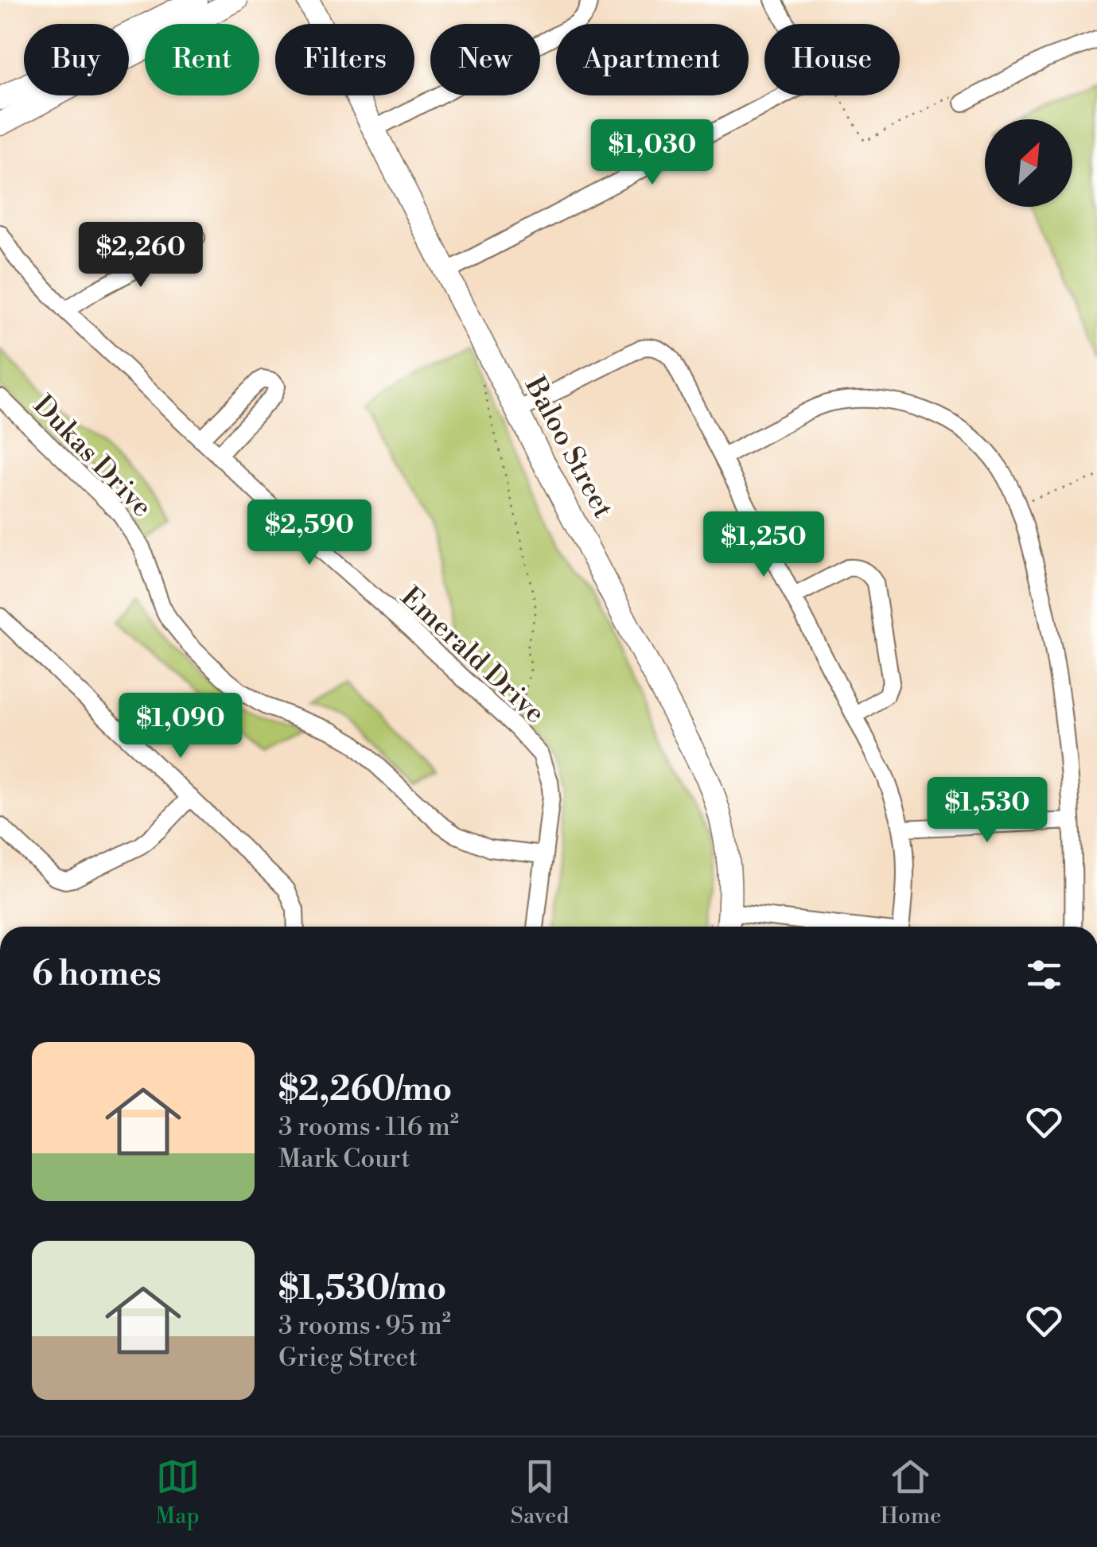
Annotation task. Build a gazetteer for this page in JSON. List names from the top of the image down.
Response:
{
  "streets": {
    "street": ["Baloo Street", "Dukas Drive", "Emerald Drive"]
  },
  "crossings": [
    ["Dukas Drive", "Emerald Drive"]
  ],
  "north": "top right",
  "page": {
    "chip": [
      "Buy",
      "Rent",
      "Filters",
      "New",
      "Apartment",
      "House"
    ],
    "price": [
      "$1,030",
      "$2,260",
      "$2,590",
      "$1,250",
      "$1,090",
      "$1,530"
    ],
    "heading": "6 homes",
    "list": [
      {
        "name": "$2,260/mo",
        "note": "3 rooms · 116 m² · Mark Court"
      },
      {
        "name": "$1,530/mo",
        "note": "3 rooms · 95 m² · Grieg Street"
      }
    ],
    "tabs": ["Map", "Saved", "Home"]
  }
}
